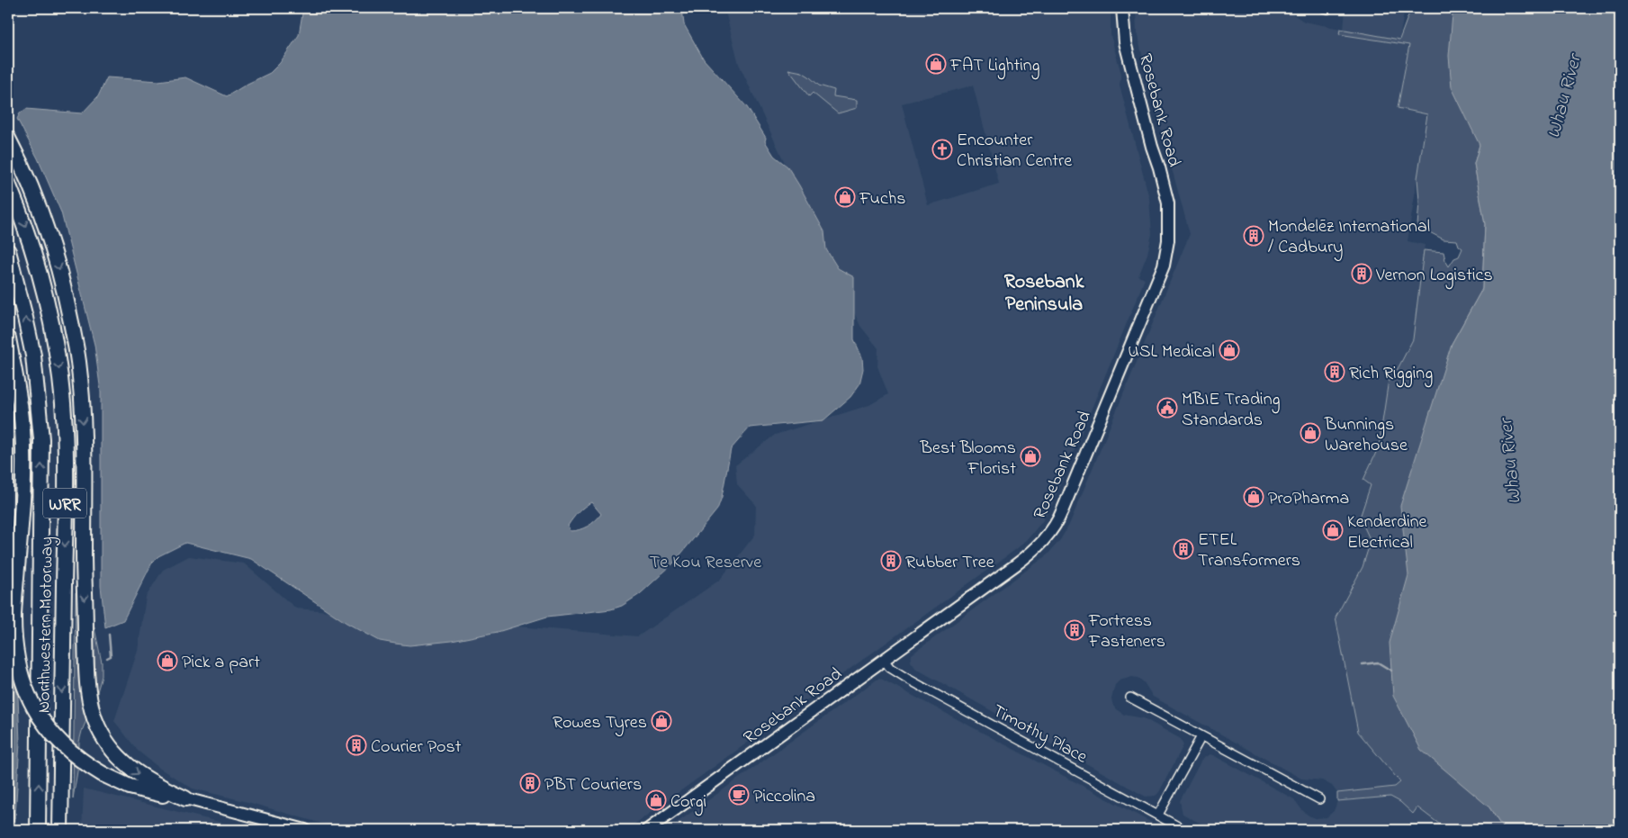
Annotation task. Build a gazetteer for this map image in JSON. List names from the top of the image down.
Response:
{
  "streets": {
    "highway": ["WRR", "Northwestern Motorway"],
    "main road": ["Rosebank Road"],
    "street": ["Timothy Place"]
  },
  "crossings": [
    ["Rosebank Road", "Timothy Place"]
  ],
  "districts": ["Rosebank Peninsula"],
  "water": ["Whau River"],
  "parks": ["Te Kou Reserve"],
  "places": {
    "shop": [
      "FAT Lighting",
      "Fuchs",
      "USL Medical",
      "Bunnings Warehouse",
      "Best Blooms Florist",
      "ProPharma",
      "Kenderdine Electrical",
      "Pick a part",
      "Rowes Tyres",
      "Corgi"
    ],
    "church": ["Encounter Christian Centre"],
    "building": [
      "Mondelēz International / Cadbury",
      "Vernon Logistics",
      "Rich Rigging",
      "ETEL Transformers",
      "Rubber Tree",
      "Fortress Fasteners",
      "Courier Post",
      "PBT Couriers"
    ],
    "public building": ["MBIE Trading Standards"],
    "cafe": ["Piccolina"]
  }
}
